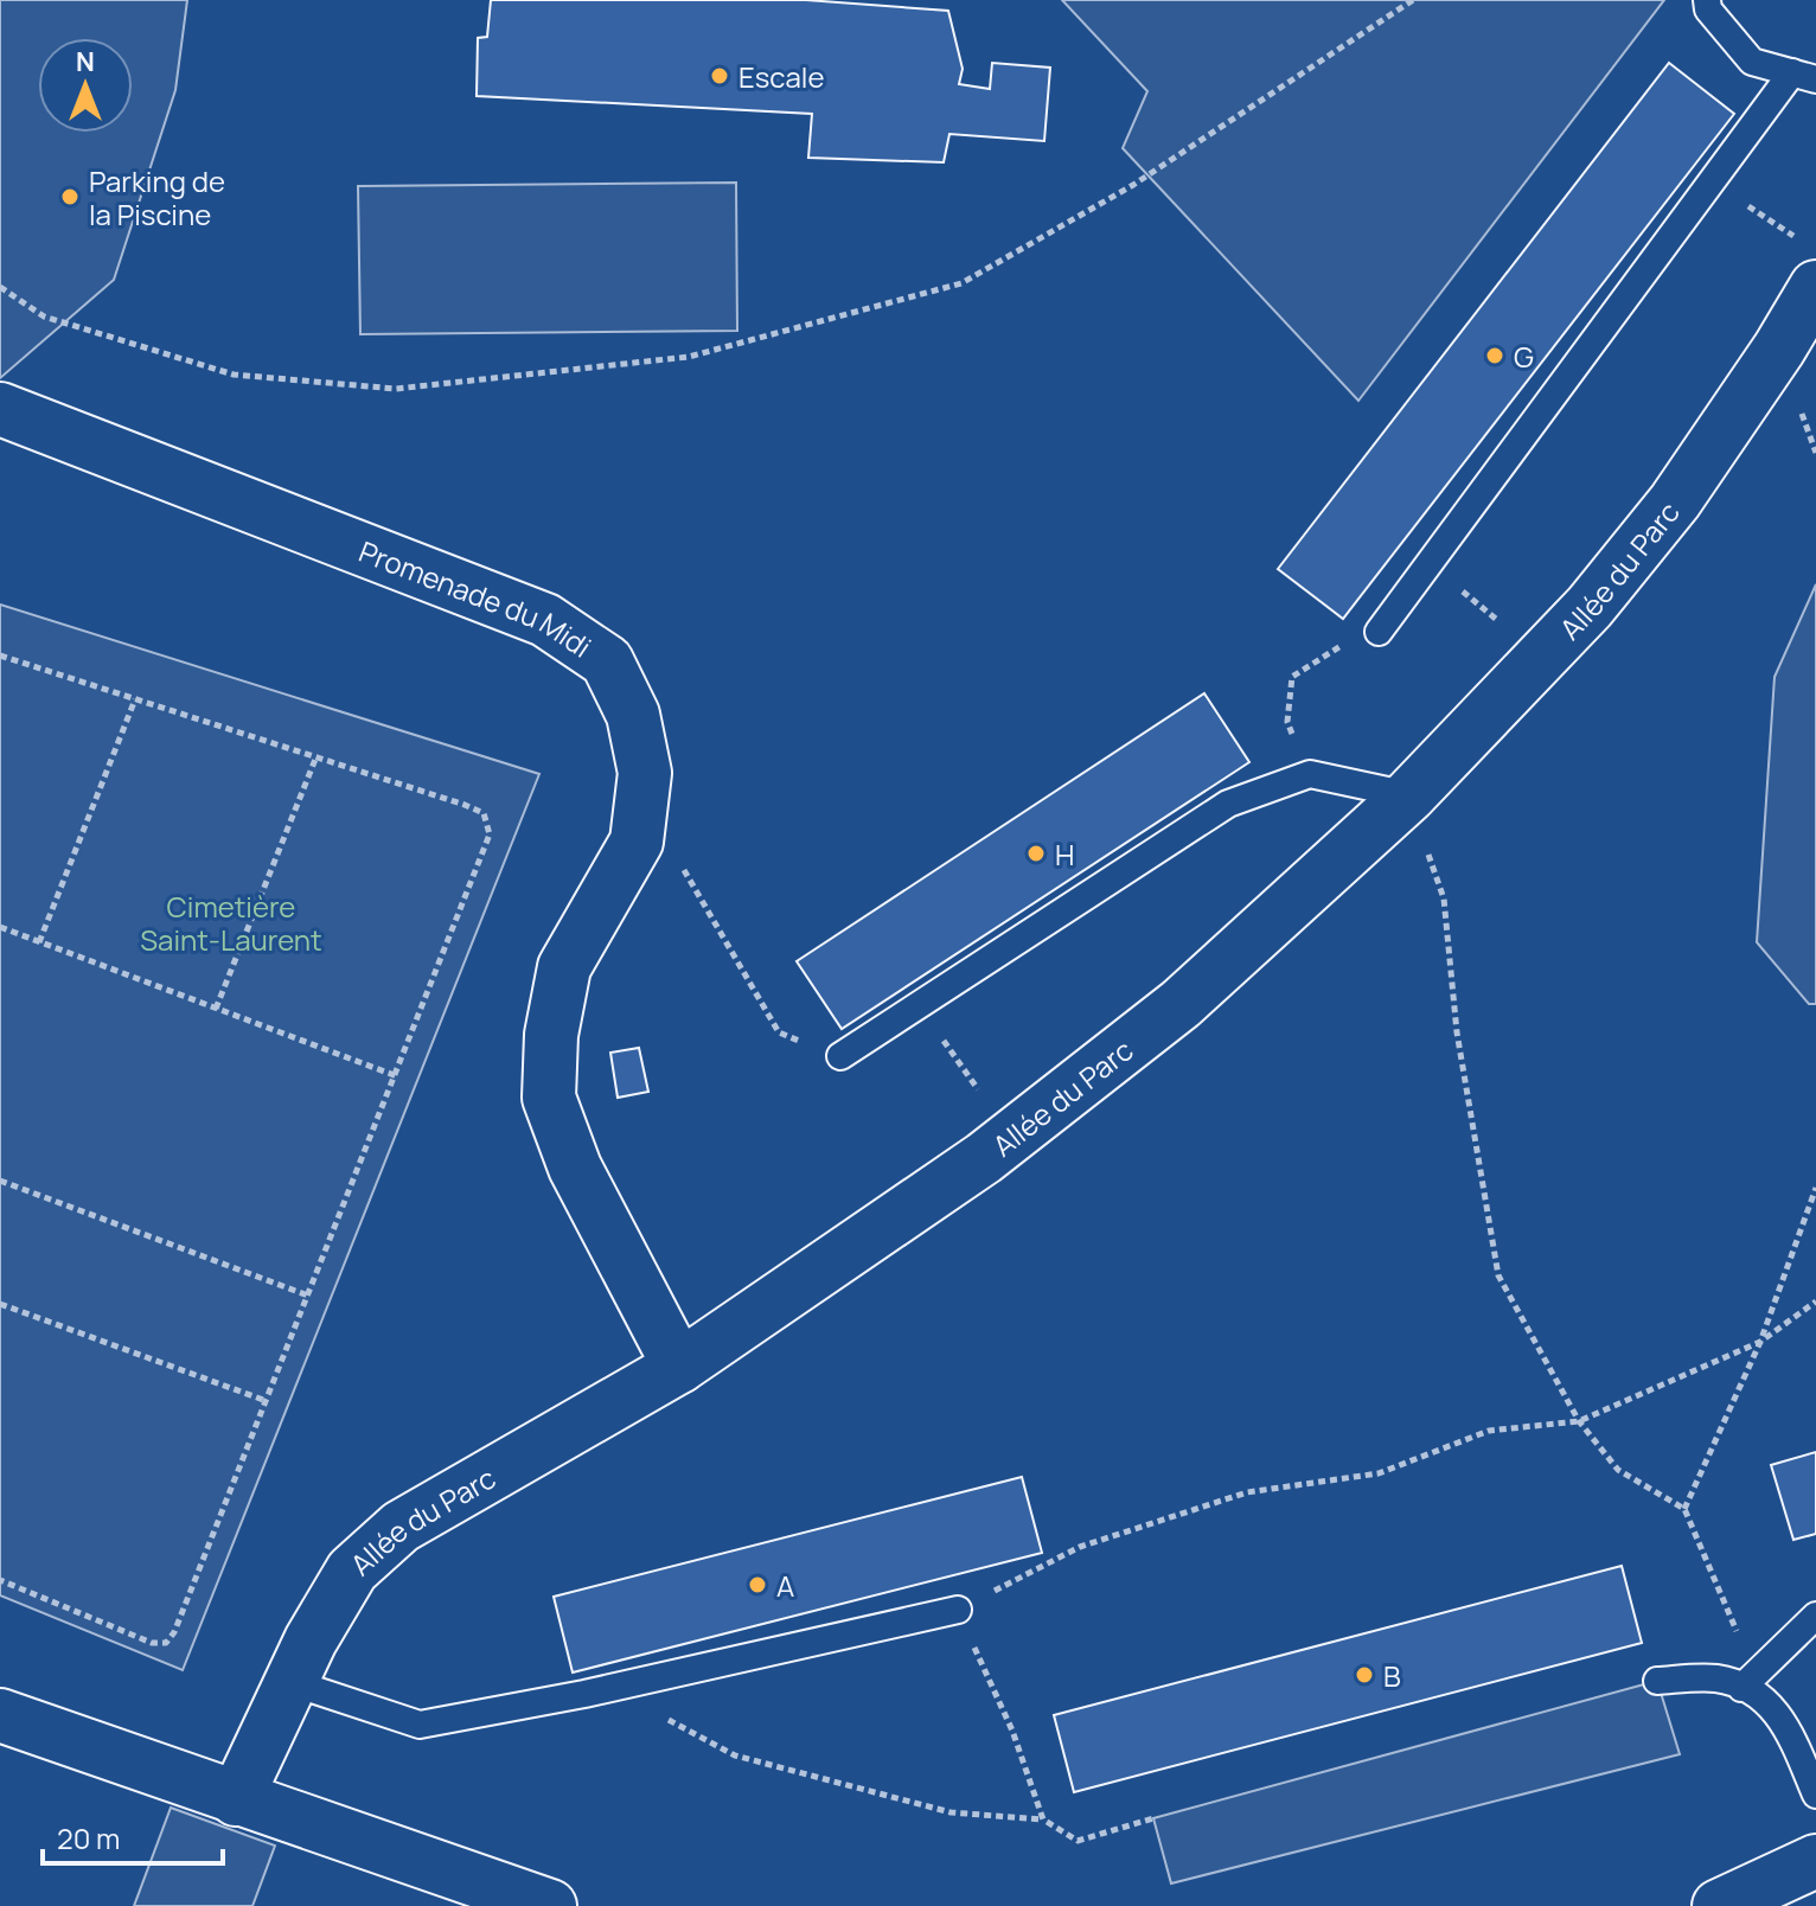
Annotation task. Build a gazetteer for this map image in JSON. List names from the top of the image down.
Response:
{
  "streets": {
    "street": ["Allée du Parc", "Promenade du Midi"]
  },
  "crossings": [
    ["Allée du Parc", "Promenade du Midi"]
  ],
  "parks": ["Cimetière Saint-Laurent"],
  "places": [
    "Escale",
    "Parking de la Piscine",
    "G",
    "H",
    "A",
    "B"
  ],
  "scale_bar": "20 m",
  "north": "top"
}
